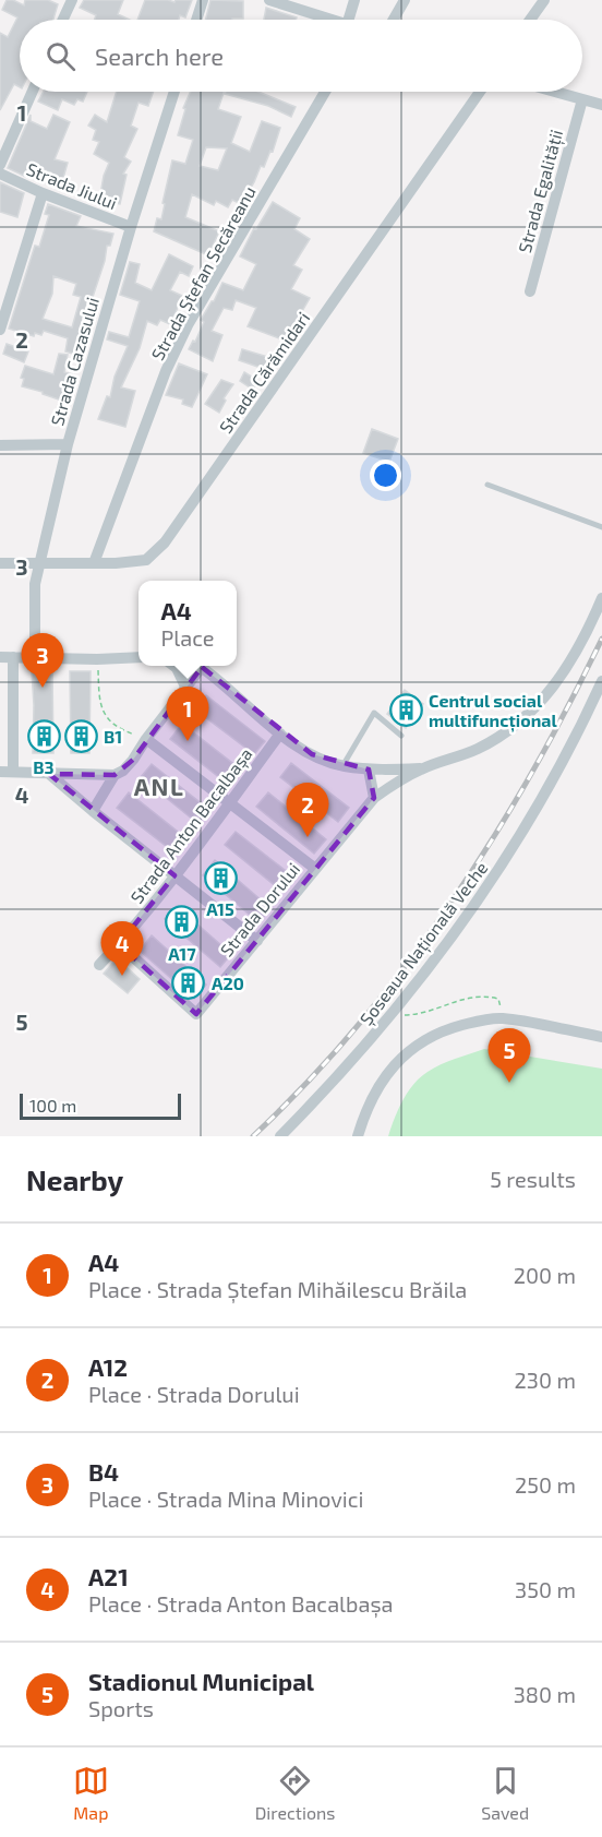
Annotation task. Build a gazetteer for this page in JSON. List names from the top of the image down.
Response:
{
  "streets": {
    "street": [
      "Strada Jiului",
      "Strada Egalității",
      "Strada Ștefan Secăreanu",
      "Strada Cazasului",
      "Strada Cărămidari",
      "Strada Anton Bacalbașa",
      "Strada Dorului",
      "Șoseaua Națională Veche"
    ]
  },
  "crossings": [
    ["Strada Jiului", "Strada Cazasului"],
    ["Strada Ștefan Secăreanu", "Strada Cărămidari"],
    ["Strada Cazasului", "Strada Cărămidari"],
    ["Strada Anton Bacalbașa", "Strada Dorului"]
  ],
  "districts": ["ANL"],
  "places": {
    "building": [
      "Centrul social multifuncțional",
      "B3",
      "B1",
      "A15",
      "A17",
      "A20"
    ]
  },
  "scale_bar": "100 m",
  "page": {
    "search": "Search here",
    "popup": ["A4", "Place"],
    "pins": [
      "3",
      "1",
      "2",
      "4",
      "5"
    ],
    "scale": "100 m",
    "heading": ["Nearby", "5 results"],
    "list": [
      {
        "mark": "1",
        "name": "A4",
        "note": "Place · Strada Ștefan Mihăilescu Brăila",
        "value": "200 m"
      },
      {
        "mark": "2",
        "name": "A12",
        "note": "Place · Strada Dorului",
        "value": "230 m"
      },
      {
        "mark": "3",
        "name": "B4",
        "note": "Place · Strada Mina Minovici",
        "value": "250 m"
      },
      {
        "mark": "4",
        "name": "A21",
        "note": "Place · Strada Anton Bacalbașa",
        "value": "350 m"
      },
      {
        "mark": "5",
        "name": "Stadionul Municipal",
        "note": "Sports",
        "value": "380 m"
      }
    ],
    "nav": ["Map", "Directions", "Saved"]
  },
  "grid": {
    "rows": [
      "1",
      "2",
      "3",
      "4",
      "5"
    ]
  }
}
